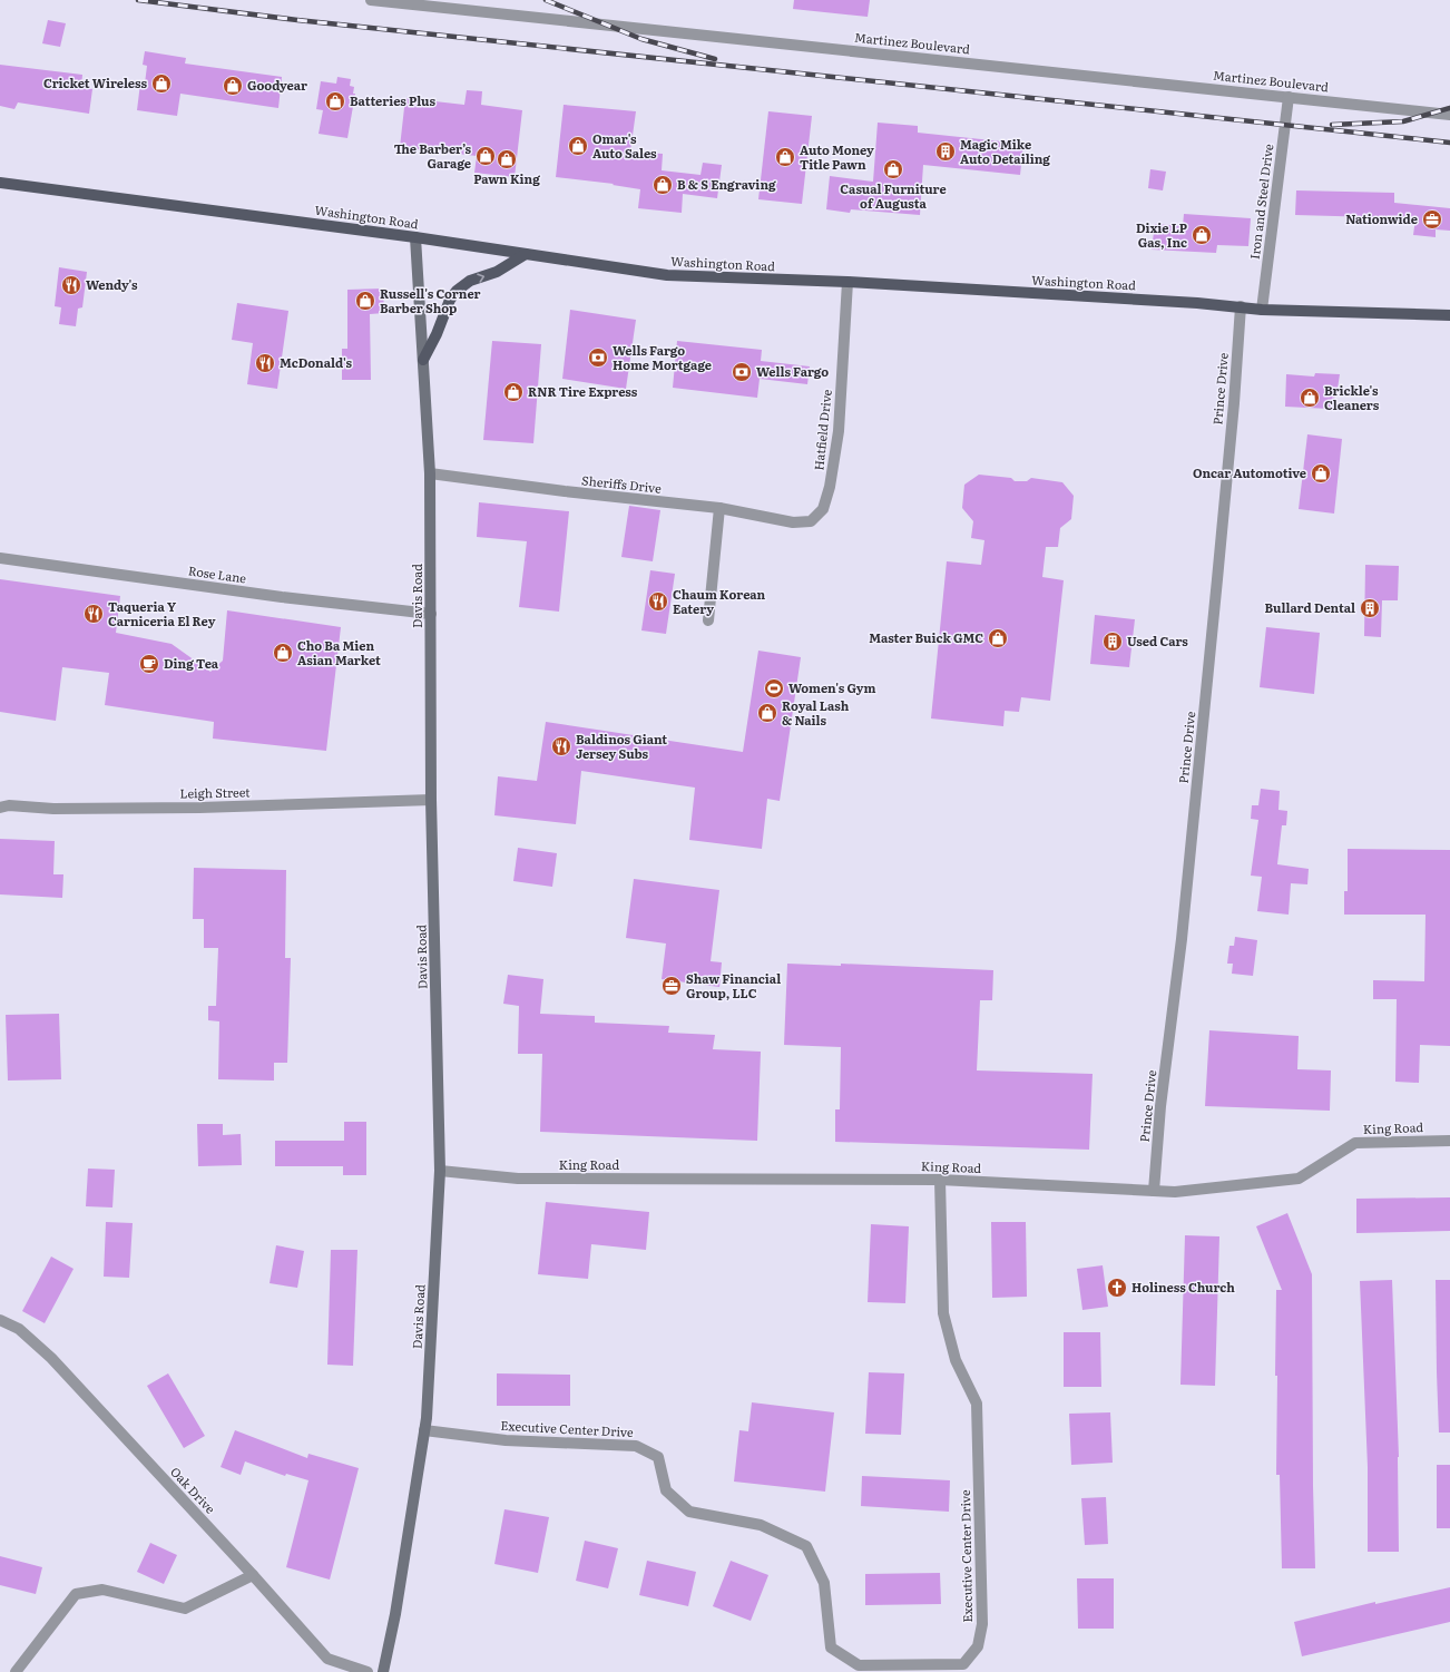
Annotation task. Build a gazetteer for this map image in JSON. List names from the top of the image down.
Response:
{
  "streets": {
    "main road": ["Washington Road", "Davis Road"],
    "street": [
      "Martinez Boulevard",
      "Iron and Steel Drive",
      "Prince Drive",
      "Hatfield Drive",
      "Sheriffs Drive",
      "Rose Lane",
      "Leigh Street",
      "King Road",
      "Executive Center Drive",
      "Oak Drive"
    ]
  },
  "crossings": [
    ["Martinez Boulevard", "Iron and Steel Drive"],
    ["Iron and Steel Drive", "Washington Road"],
    ["Washington Road", "Prince Drive"],
    ["Washington Road", "Hatfield Drive"],
    ["Washington Road", "Davis Road"],
    ["Prince Drive", "King Road"],
    ["Hatfield Drive", "Sheriffs Drive"],
    ["Sheriffs Drive", "Davis Road"],
    ["Rose Lane", "Davis Road"],
    ["Davis Road", "Leigh Street"],
    ["Davis Road", "King Road"],
    ["Davis Road", "Executive Center Drive"],
    ["King Road", "Executive Center Drive"]
  ],
  "places": {
    "shop": [
      "Cricket Wireless",
      "Goodyear",
      "Batteries Plus",
      "Omar's Auto Sales",
      "The Barber’s Garage",
      "Auto Money Title Pawn",
      "Pawn King",
      "Casual Furniture of Augusta",
      "B & S Engraving",
      "Dixie LP Gas, Inc",
      "Russell's Corner Barber Shop",
      "RNR Tire Express",
      "Brickle's Cleaners",
      "Oncar Automotive",
      "Master Buick GMC",
      "Cho Ba Mien Asian Market",
      "Royal Lash & Nails"
    ],
    "building": ["Magic Mike Auto Detailing", "Bullard Dental", "Used Cars"],
    "office": ["Nationwide", "Shaw Financial Group, LLC"],
    "restaurant": [
      "Wendy's",
      "McDonald's",
      "Chaum Korean Eatery",
      "Taqueria Y Carniceria El Rey",
      "Baldinos Giant Jersey Subs"
    ],
    "bank": ["Wells Fargo Home Mortgage", "Wells Fargo"],
    "cafe": ["Ding Tea"],
    "sports": ["Women's Gym"],
    "church": ["Holiness Church"]
  }
}
